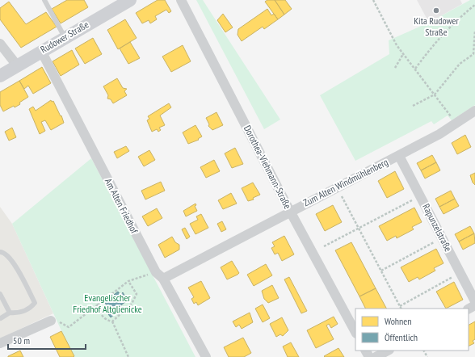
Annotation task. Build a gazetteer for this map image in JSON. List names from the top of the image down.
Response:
{
  "streets": {
    "street": [
      "Rudower Straße",
      "Dorothea-Viehmann-Straße",
      "Zum Alten Windmühlenberg",
      "Am Alten Friedhof",
      "Rapunzelstraße"
    ]
  },
  "crossings": [
    ["Rudower Straße", "Am Alten Friedhof"],
    ["Dorothea-Viehmann-Straße", "Zum Alten Windmühlenberg"],
    ["Zum Alten Windmühlenberg", "Am Alten Friedhof"],
    ["Zum Alten Windmühlenberg", "Rapunzelstraße"]
  ],
  "parks": ["Evangelischer Friedhof Altglienicke"],
  "places": ["Kita Rudower Straße"],
  "legend": ["Wohnen", "Öffentlich"],
  "scale_bar": "50 m"
}
